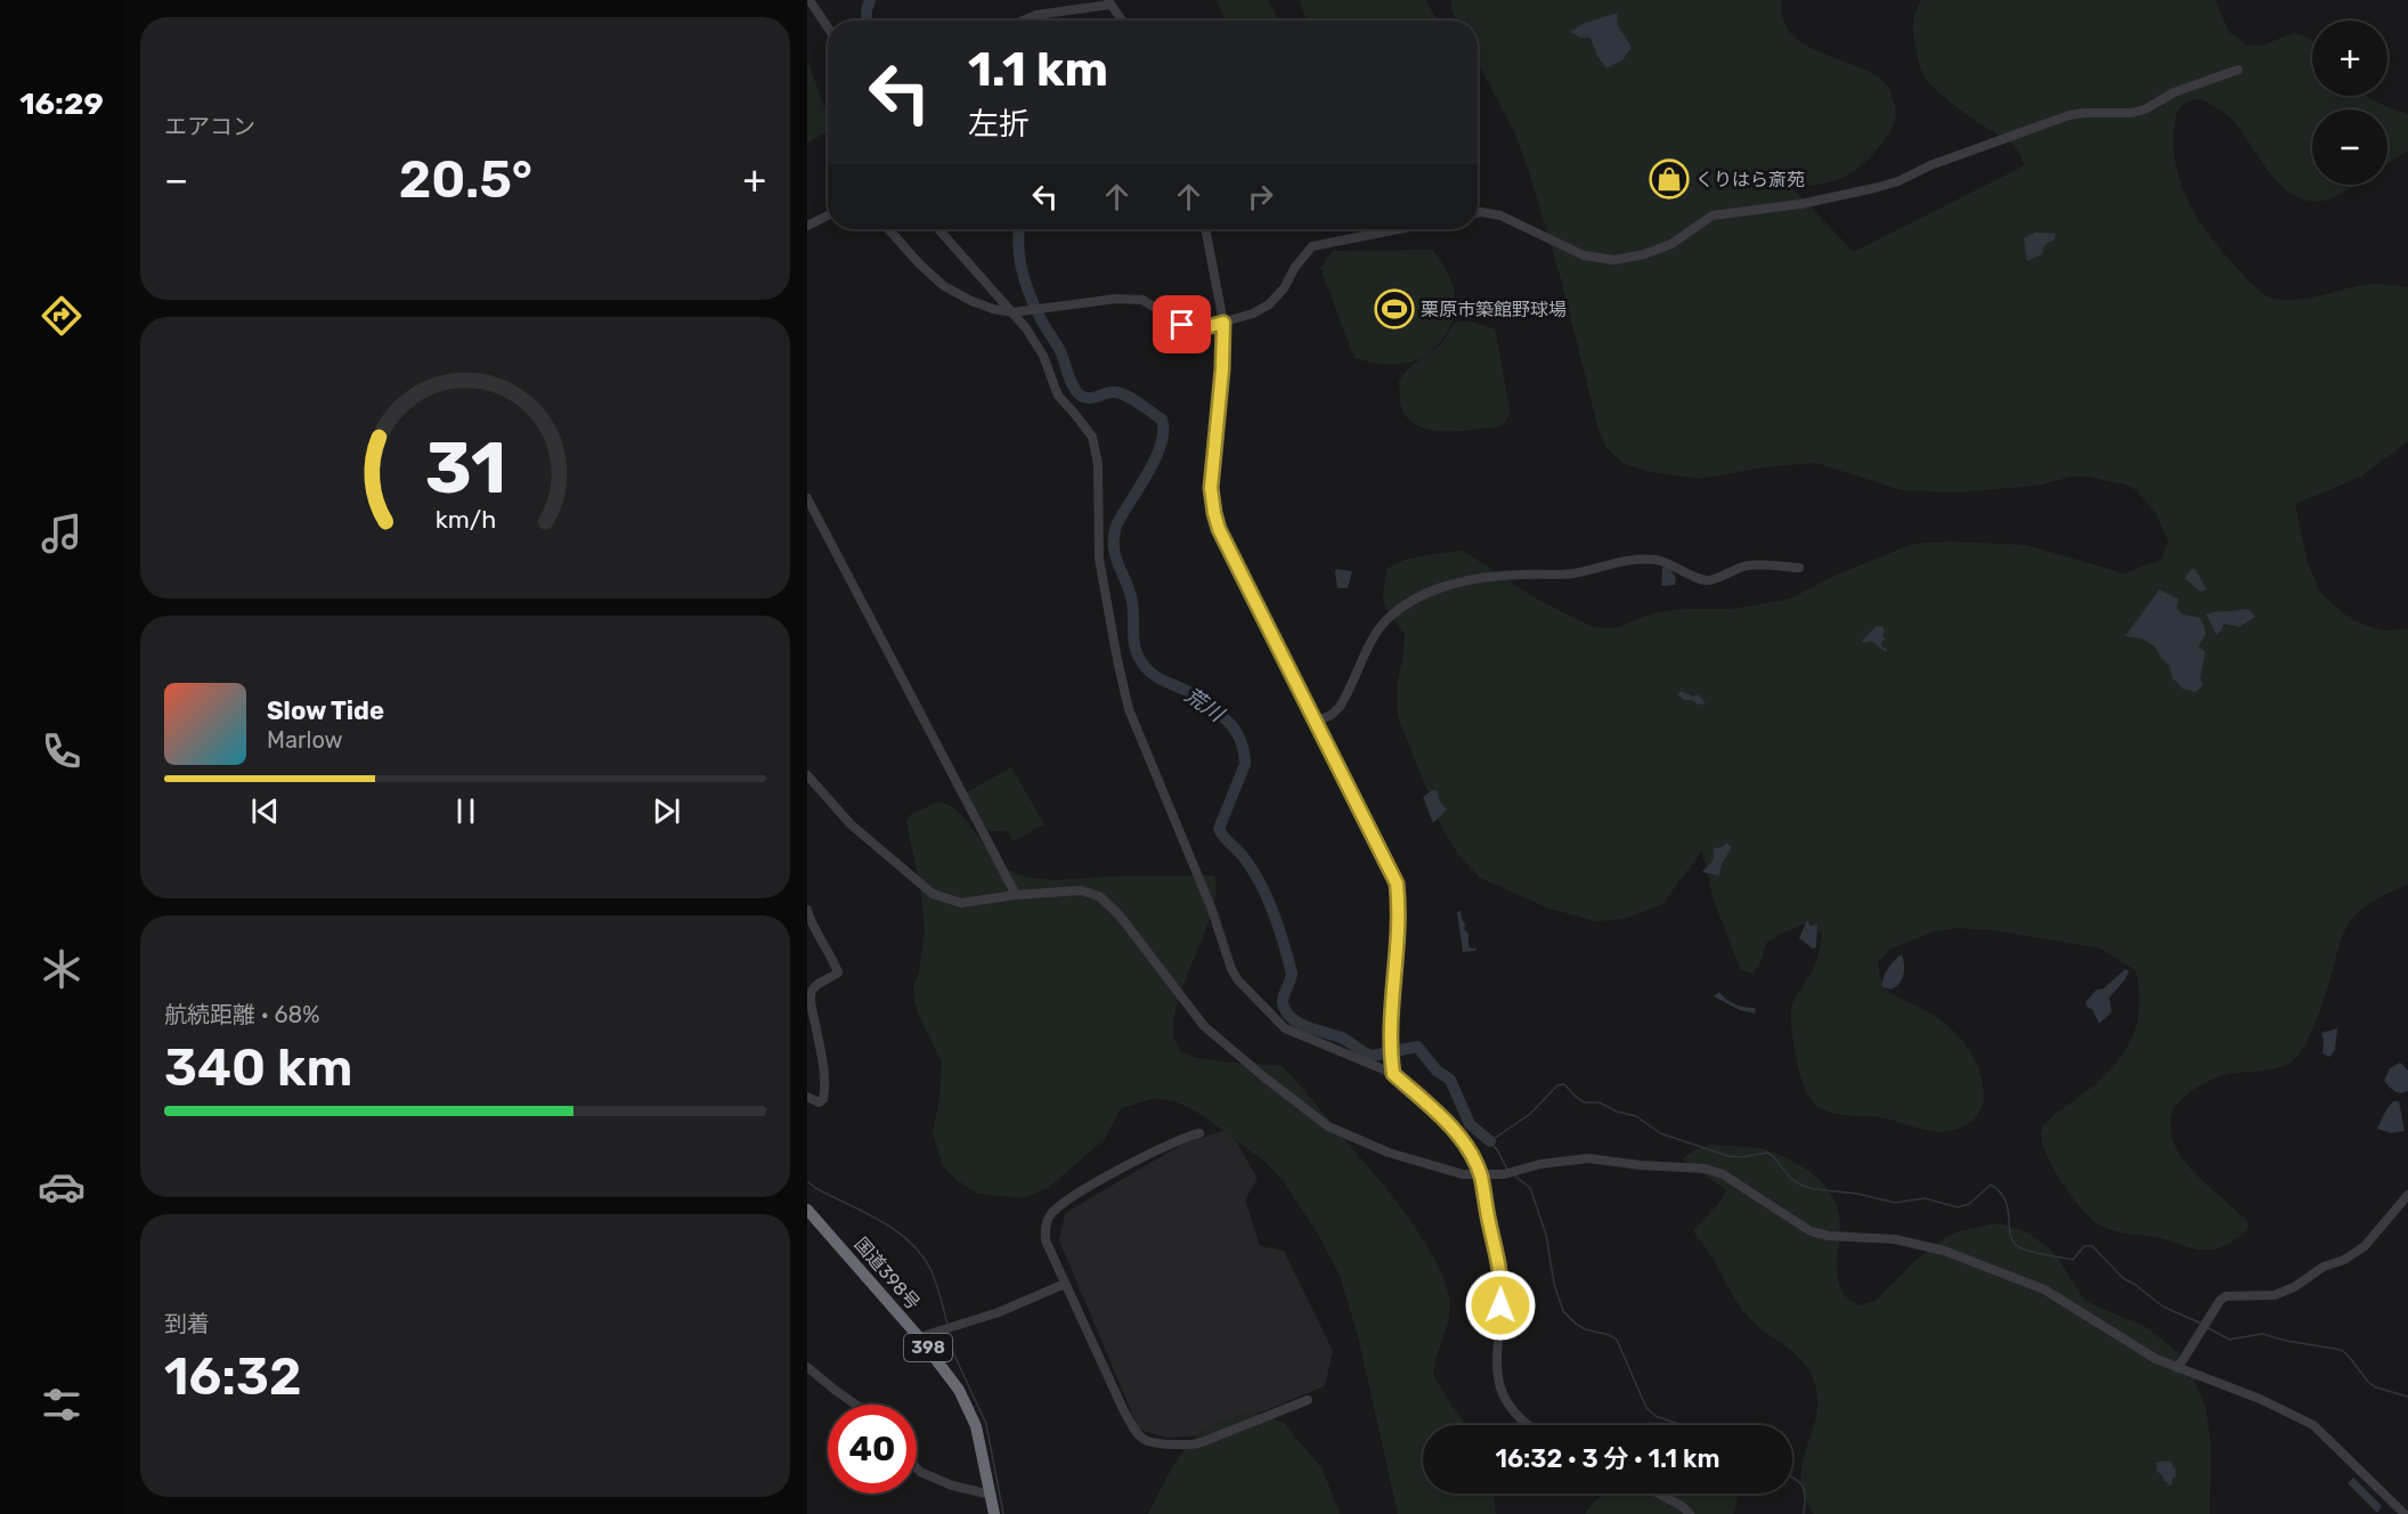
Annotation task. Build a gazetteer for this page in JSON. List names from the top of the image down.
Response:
{
  "streets": {
    "highway": ["国道398号", "398"]
  },
  "water": ["荒川"],
  "places": {
    "shop": ["くりはら斎苑"],
    "sports": ["栗原市築館野球場"]
  },
  "page": {
    "tabs": "16:29",
    "tile": [
      "エアコン",
      ["航続距離 · 68%", "340 km"],
      ["到着", "16:32"]
    ],
    "map_buttons": ["+", "−"],
    "turn": ["1.1 km", "左折"],
    "heat": ["−", "20.5°", "+"],
    "song": ["Slow Tide", "Marlow"],
    "limit": "40",
    "trip": "16:32 · 3 分 · 1.1 km",
    "gauge": ["31", "km/h"]
  }
}
